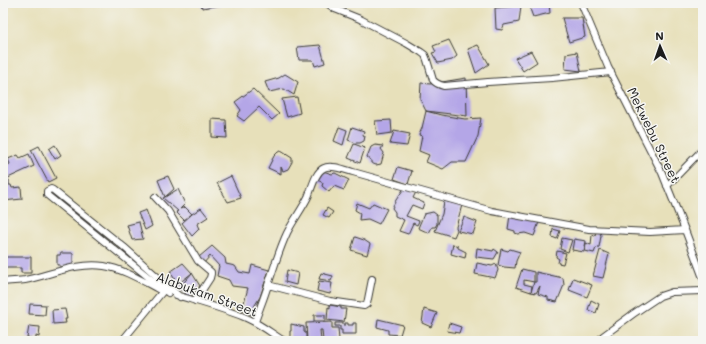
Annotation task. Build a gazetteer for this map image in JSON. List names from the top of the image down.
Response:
{
  "streets": {
    "street": ["Mekwebu Street", "Alabukam Street"]
  },
  "north": "top"
}
